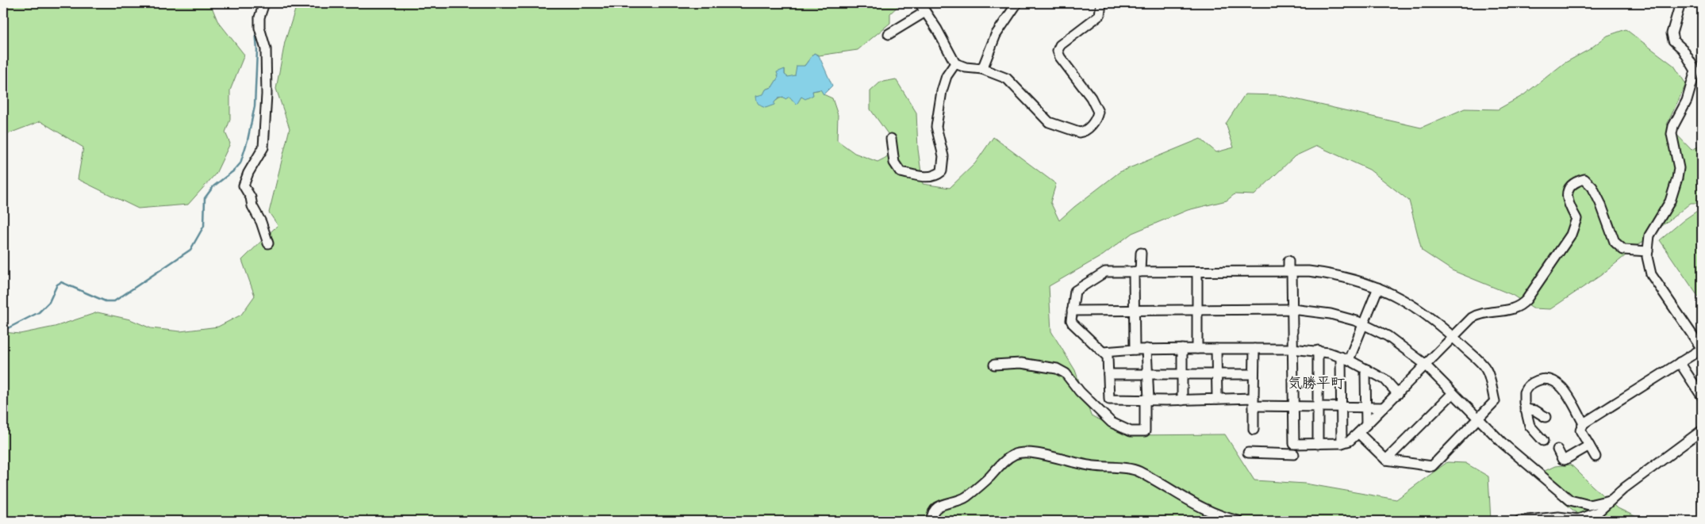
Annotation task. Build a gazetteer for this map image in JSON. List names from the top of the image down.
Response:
{
  "districts": ["気勝平町"]
}
